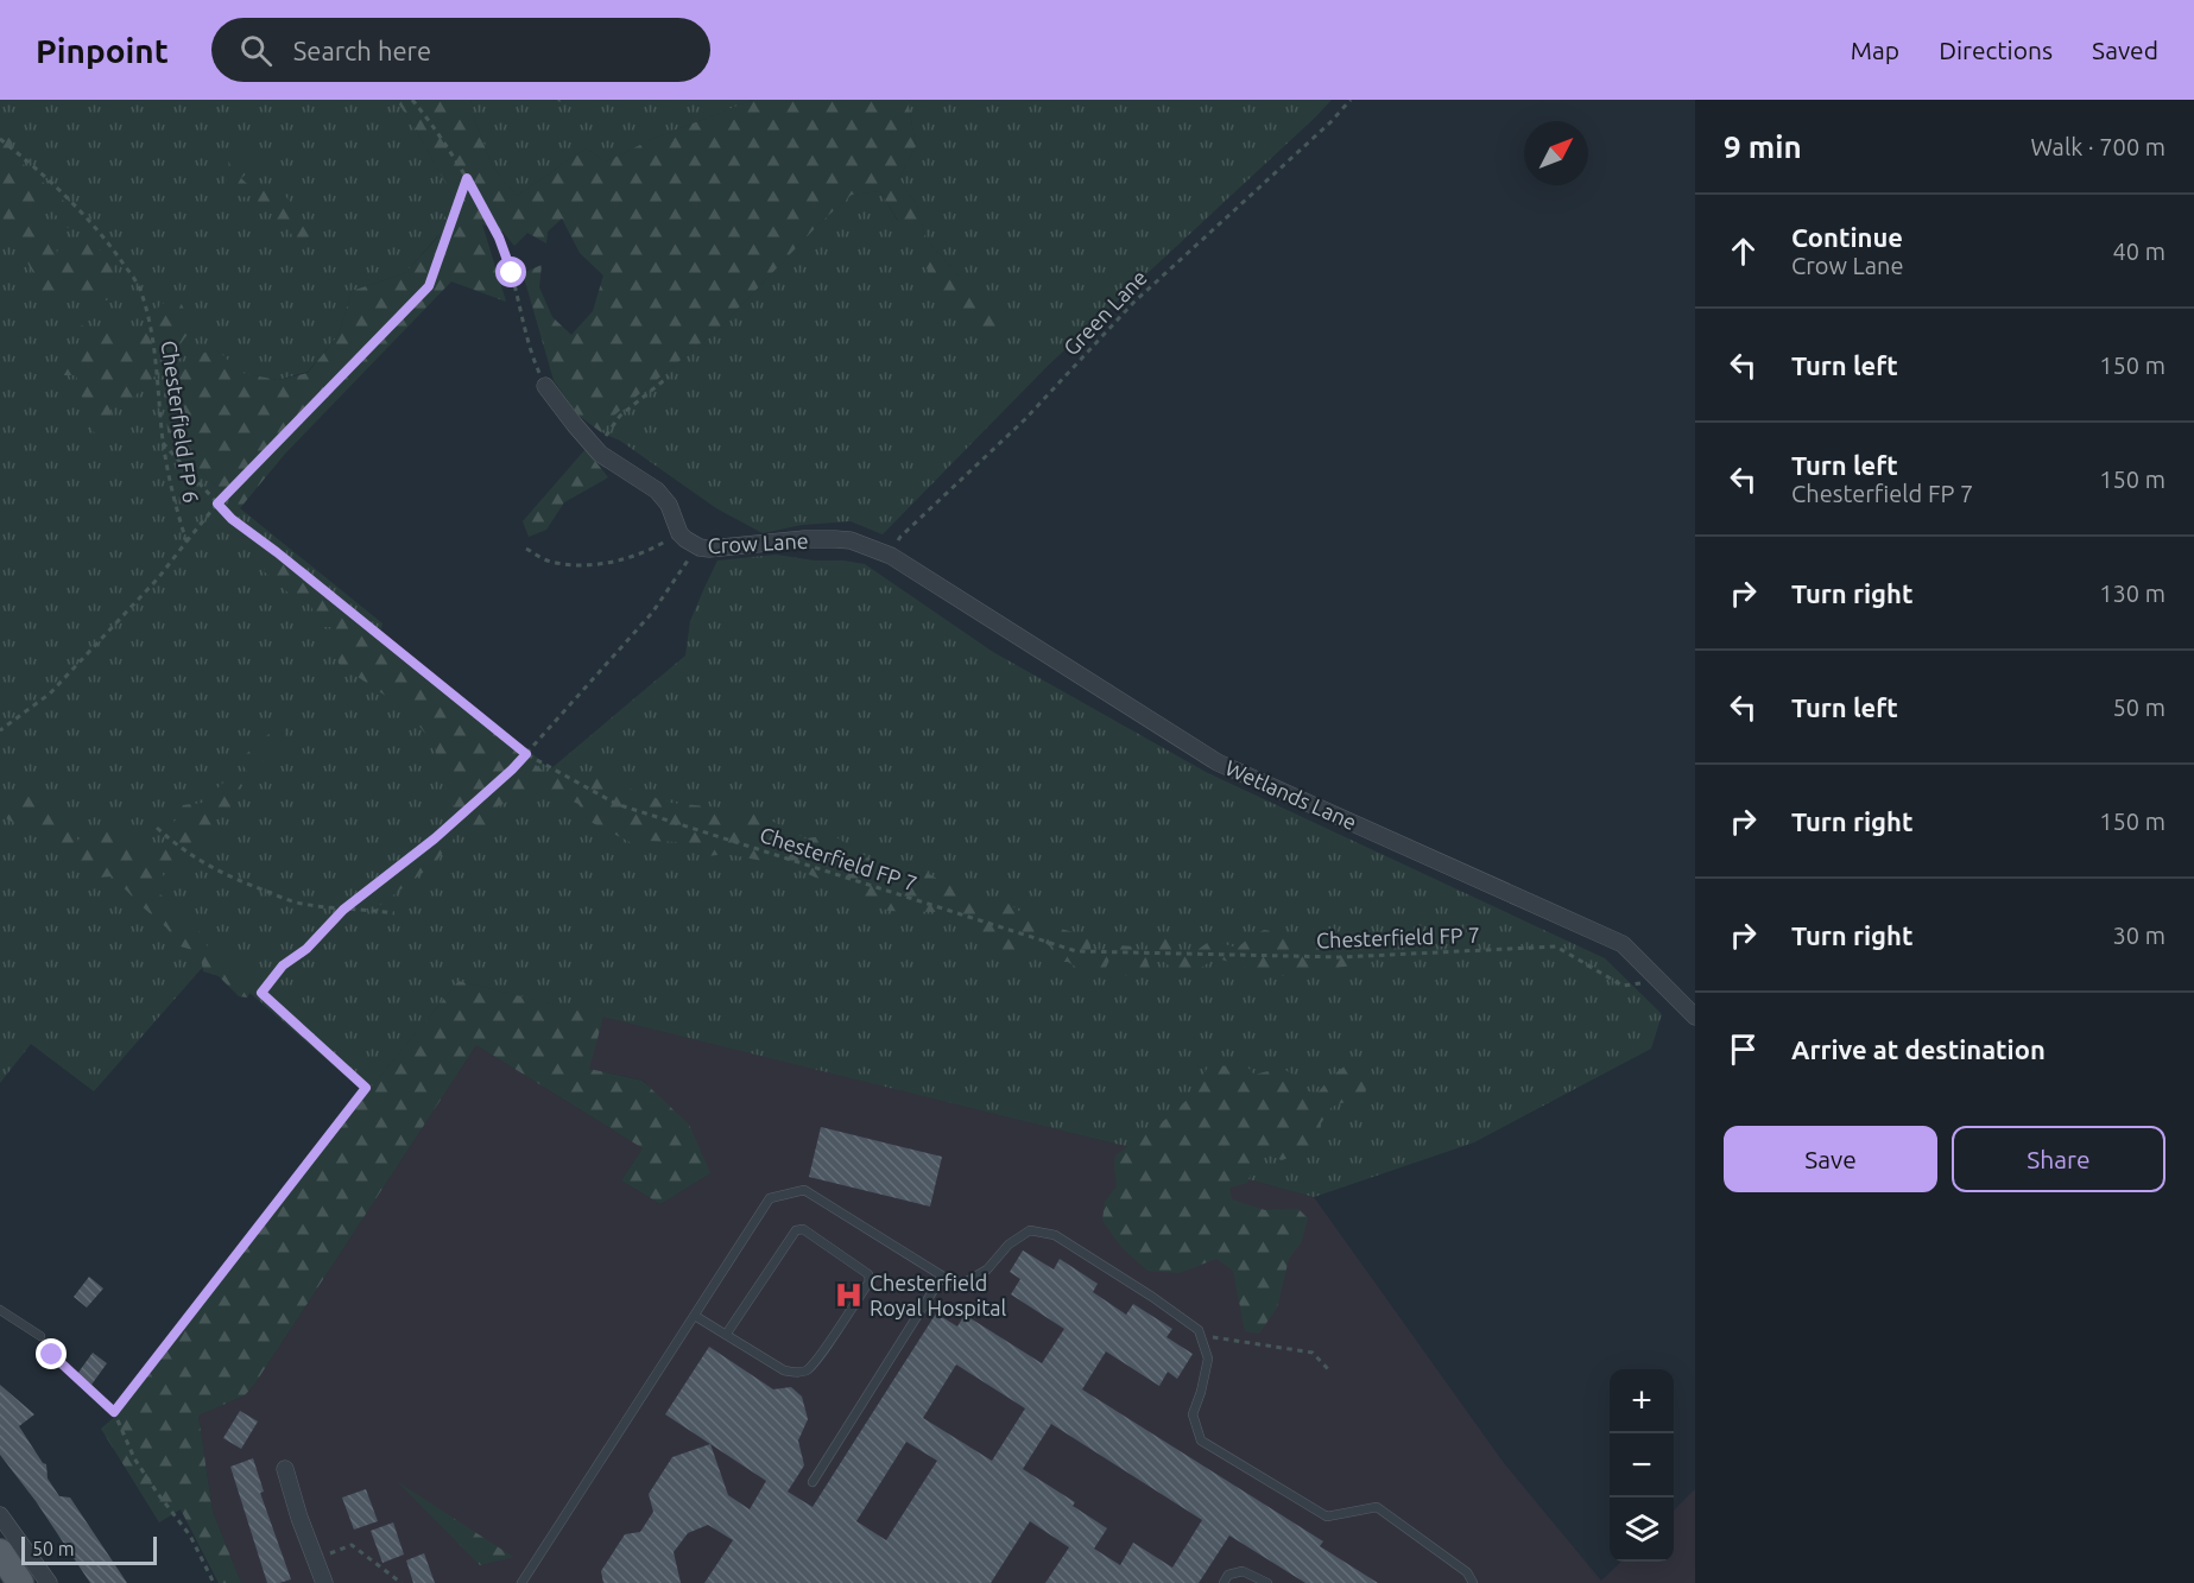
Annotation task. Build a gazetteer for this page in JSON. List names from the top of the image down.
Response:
{
  "streets": {
    "street": ["Crow Lane", "Wetlands Lane"],
    "path": ["Green Lane", "Chesterfield FP 6", "Chesterfield FP 7"]
  },
  "crossings": [
    ["Green Lane", "Crow Lane"],
    ["Green Lane", "Wetlands Lane"],
    ["Chesterfield FP 6", "Chesterfield FP 7"],
    ["Crow Lane", "Wetlands Lane"]
  ],
  "places": {
    "hospital": ["Chesterfield Royal Hospital"]
  },
  "scale_bar": "50 m",
  "north": "top right",
  "page": {
    "header": "Pinpoint",
    "search": "Search here",
    "nav": ["Map", "Directions", "Saved"],
    "heading": ["9 min", "Walk · 700 m"],
    "list": [
      ["Continue", "Crow Lane", "40 m"],
      ["Turn left", "150 m"],
      ["Turn left", "Chesterfield FP 7", "150 m"],
      ["Turn right", "130 m"],
      ["Turn left", "50 m"],
      ["Turn right", "150 m"],
      ["Turn right", "30 m"],
      "Arrive at destination"
    ],
    "buttons": ["Save", "Share"],
    "map_buttons": ["+", "−"],
    "scale": "50 m"
  }
}
